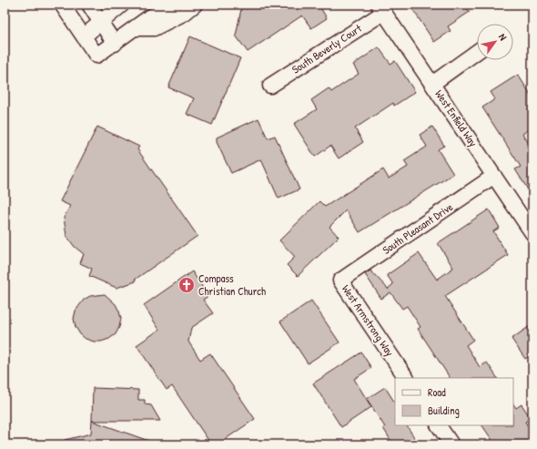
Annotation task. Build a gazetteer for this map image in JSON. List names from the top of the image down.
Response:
{
  "streets": {
    "street": [
      "South Beverly Court",
      "West Enfield Way",
      "South Pleasant Drive",
      "West Armstrong Way"
    ]
  },
  "crossings": [
    ["South Beverly Court", "West Enfield Way"],
    ["West Enfield Way", "South Pleasant Drive"],
    ["South Pleasant Drive", "West Armstrong Way"]
  ],
  "places": {
    "church": ["Compass Christian Church"]
  },
  "legend": ["Road", "Building"],
  "north": "top right"
}
